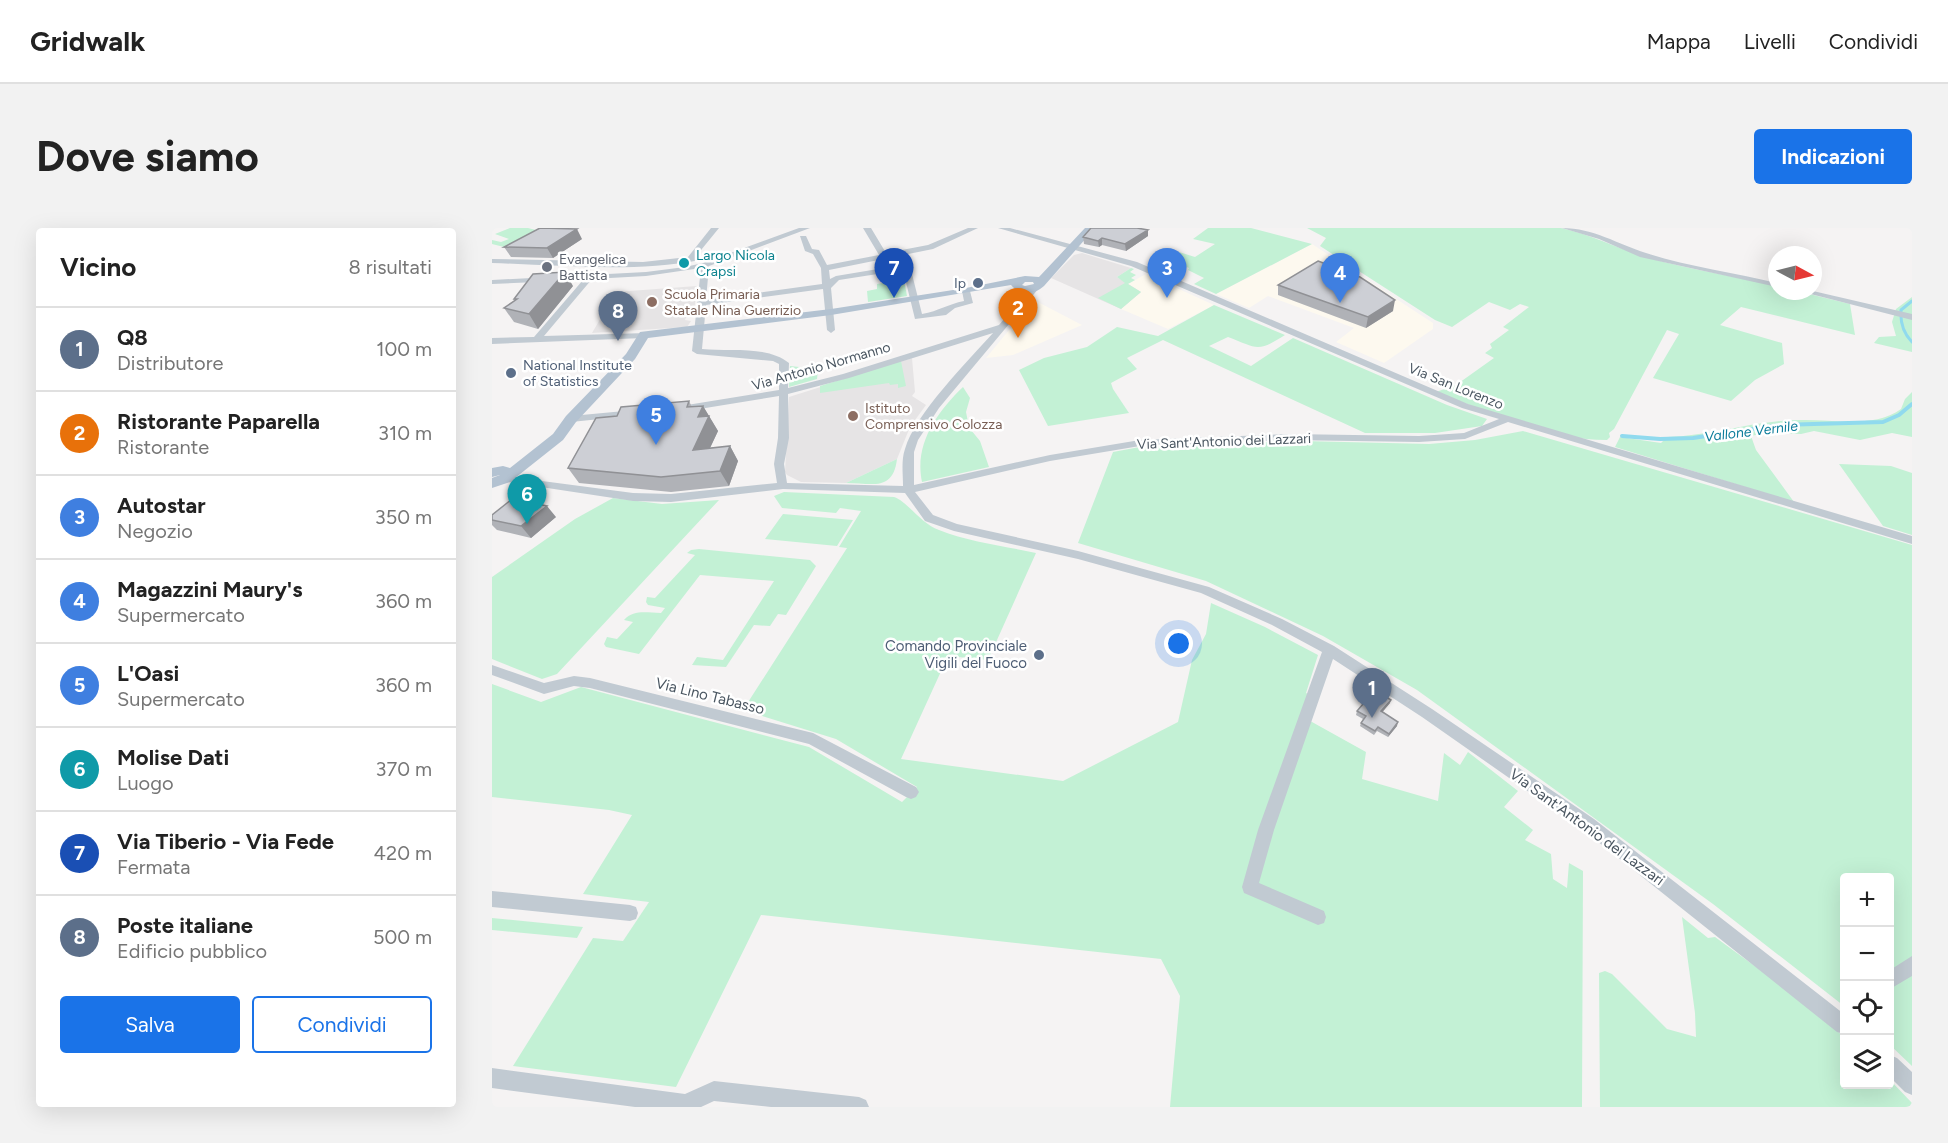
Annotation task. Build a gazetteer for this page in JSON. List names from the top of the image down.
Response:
{
  "streets": {
    "street": [
      "Via Antonio Normanno",
      "Via San Lorenzo",
      "Via Sant'Antonio dei Lazzari",
      "Via Lino Tabasso"
    ]
  },
  "crossings": [
    ["Via San Lorenzo", "Via Sant'Antonio dei Lazzari"]
  ],
  "water": ["Vallone Vernile"],
  "places": [
    "Largo Nicola Crapsi",
    "Evangelica Battista",
    "Ip",
    "Scuola Primaria Statale Nina Guerrizio",
    "National Institute of Statistics",
    "Istituto Comprensivo Colozza",
    "Comando Provinciale Vigili del Fuoco"
  ],
  "north": "right",
  "page": {
    "header": "Gridwalk",
    "nav": ["Mappa", "Livelli", "Condividi"],
    "buttons": [
      "Indicazioni",
      ["Salva", "Condividi"]
    ],
    "title": "Dove siamo",
    "heading": ["Vicino", "8 risultati"],
    "pins": [
      "3",
      "7",
      "4",
      "2",
      "8",
      "5",
      "6",
      "1"
    ],
    "list": [
      {
        "mark": "1",
        "name": "Q8",
        "note": "Distributore",
        "value": "100 m"
      },
      {
        "mark": "2",
        "name": "Ristorante Paparella",
        "note": "Ristorante",
        "value": "310 m"
      },
      {
        "mark": "3",
        "name": "Autostar",
        "note": "Negozio",
        "value": "350 m"
      },
      {
        "mark": "4",
        "name": "Magazzini Maury's",
        "note": "Supermercato",
        "value": "360 m"
      },
      {
        "mark": "5",
        "name": "L'Oasi",
        "note": "Supermercato",
        "value": "360 m"
      },
      {
        "mark": "6",
        "name": "Molise Dati",
        "note": "Luogo",
        "value": "370 m"
      },
      {
        "mark": "7",
        "name": "Via Tiberio - Via Fede",
        "note": "Fermata",
        "value": "420 m"
      },
      {
        "mark": "8",
        "name": "Poste italiane",
        "note": "Edificio pubblico",
        "value": "500 m"
      }
    ],
    "map_buttons": ["+", "−"]
  }
}
